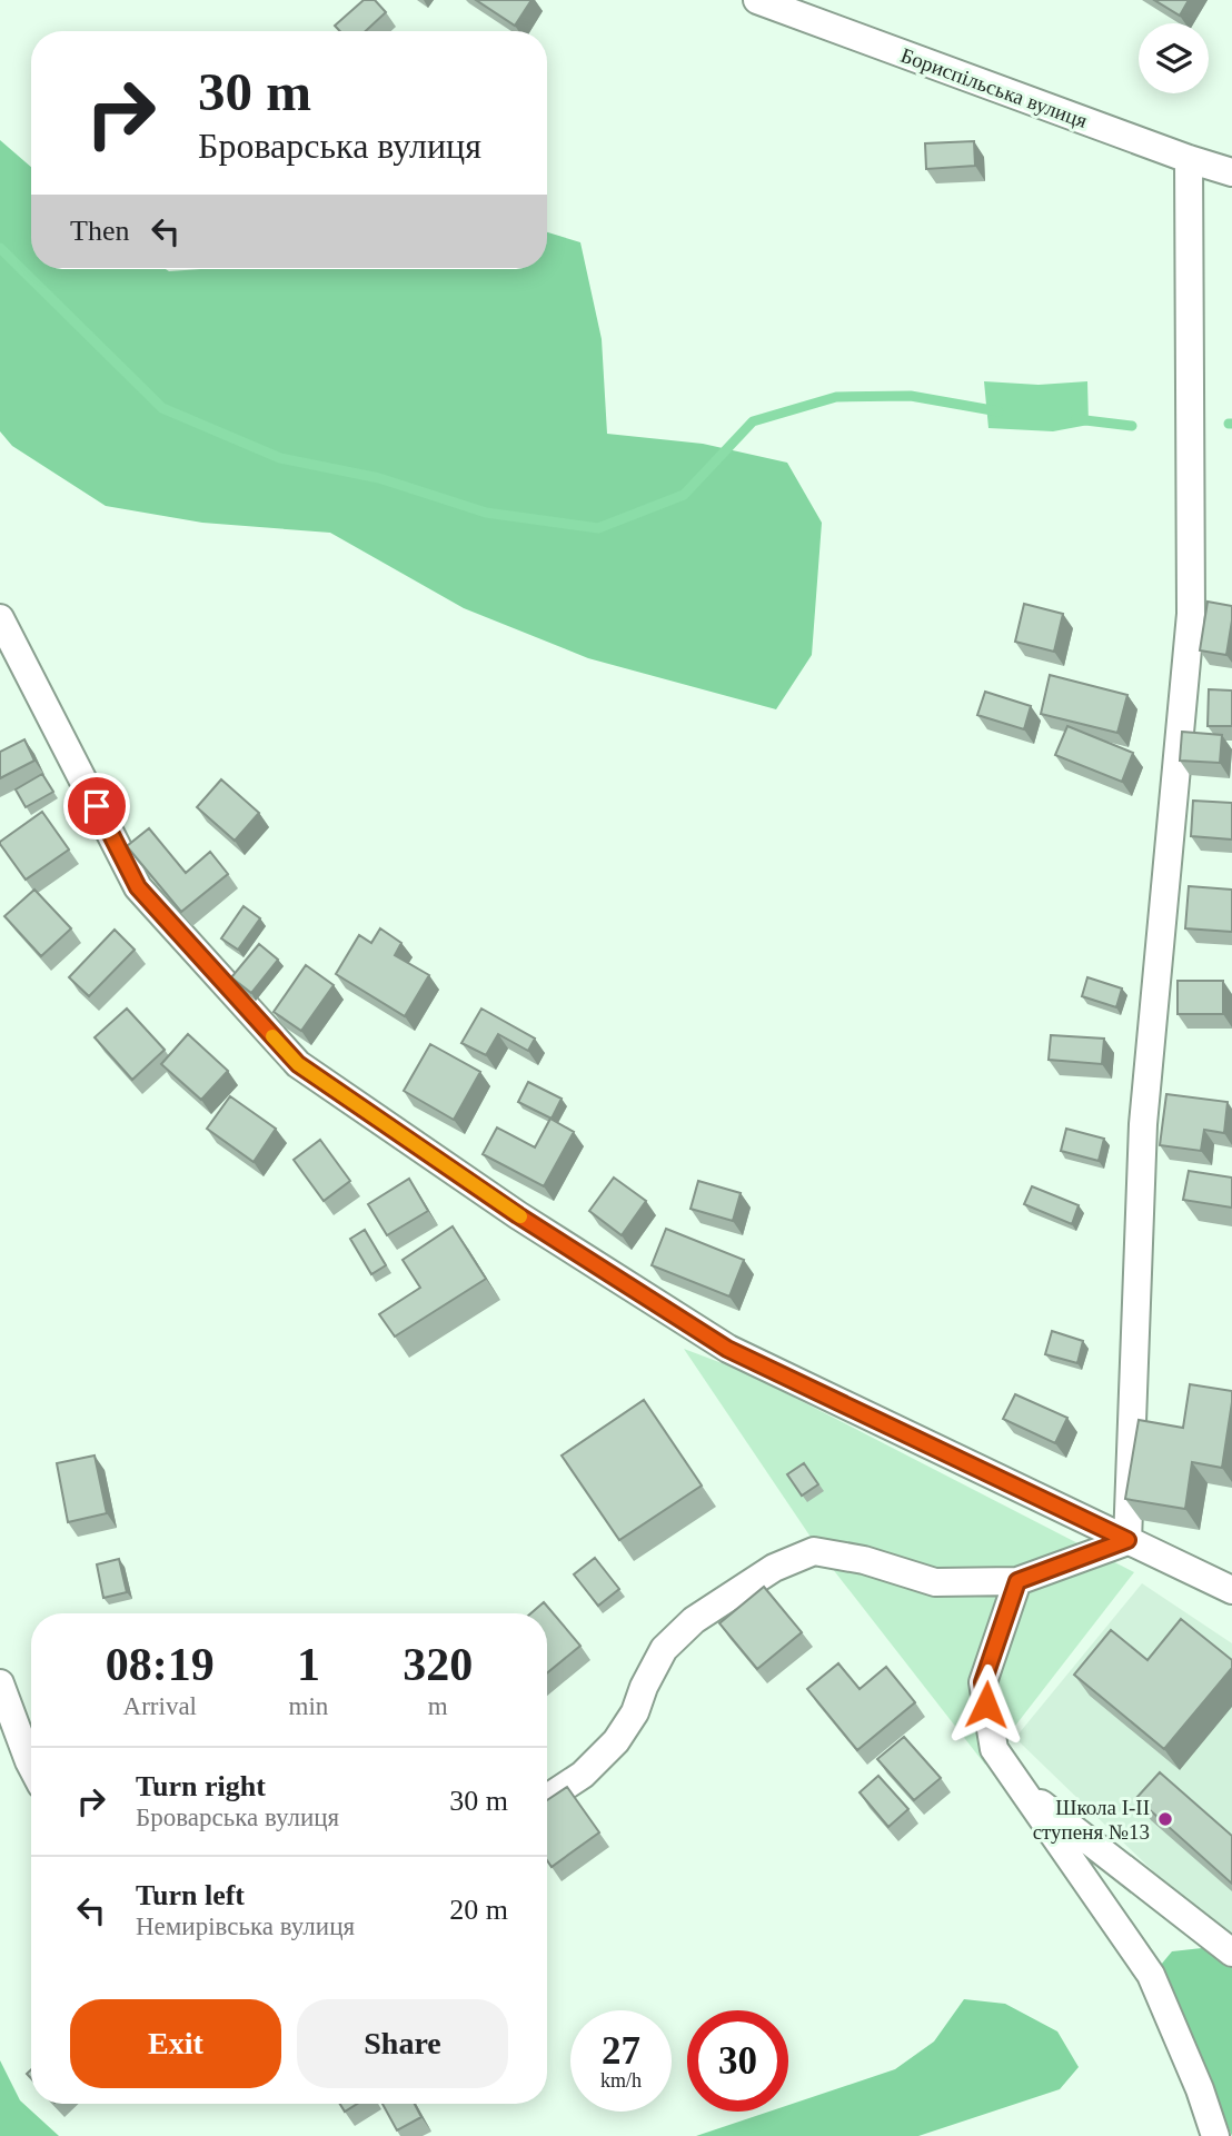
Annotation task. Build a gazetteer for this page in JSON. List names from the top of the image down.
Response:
{
  "streets": {
    "street": ["Бориспільська вулиця"]
  },
  "places": ["Школа I-II ступеня №13"],
  "page": {
    "turn": ["30 m", "Броварська вулиця"],
    "then": "Then",
    "eta": [
      "08:19",
      "Arrival",
      "1",
      "min",
      "320",
      "m"
    ],
    "list": [
      {
        "name": "Turn right",
        "note": "Броварська вулиця",
        "value": "30 m"
      },
      {
        "name": "Turn left",
        "note": "Немирівська вулиця",
        "value": "20 m"
      }
    ],
    "buttons": ["Exit", "Share"],
    "speed": "27 km/h",
    "limit": "30"
  }
}
